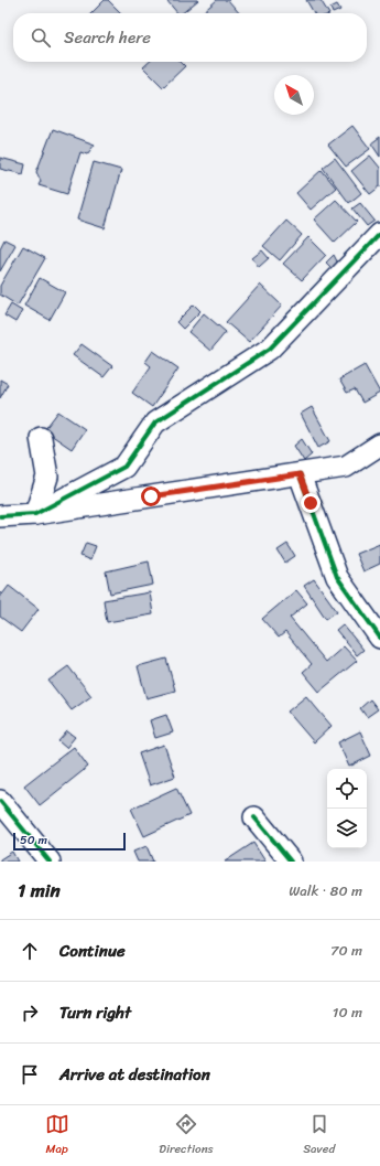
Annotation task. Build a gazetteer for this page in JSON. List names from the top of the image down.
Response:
{
  "scale_bar": "50 m",
  "north": "top left",
  "page": {
    "search": "Search here",
    "scale": "50 m",
    "heading": ["1 min", "Walk · 80 m"],
    "list": [
      ["Continue", "70 m"],
      ["Turn right", "10 m"],
      "Arrive at destination"
    ],
    "nav": ["Map", "Directions", "Saved"]
  }
}
